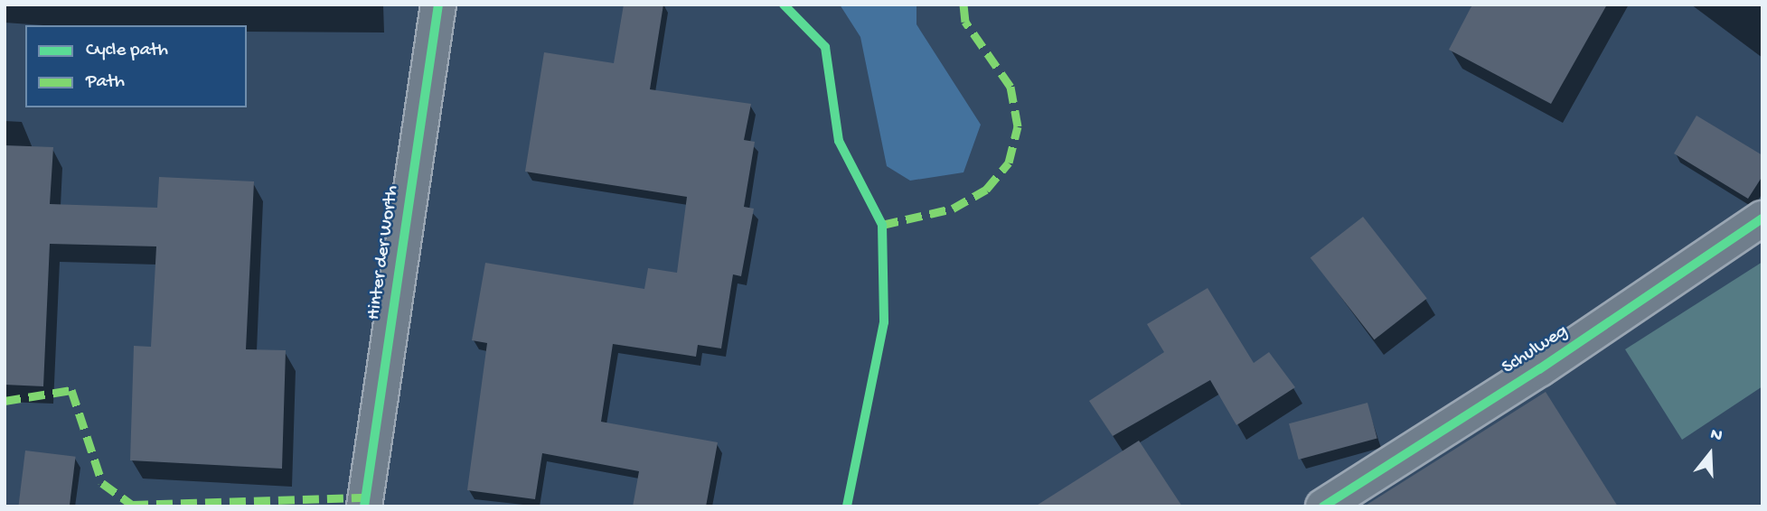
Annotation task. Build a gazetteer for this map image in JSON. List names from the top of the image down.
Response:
{
  "streets": {
    "street": ["Hinter der Worth", "Schulweg"]
  },
  "legend": ["Cycle path", "Path"],
  "north": "top"
}
